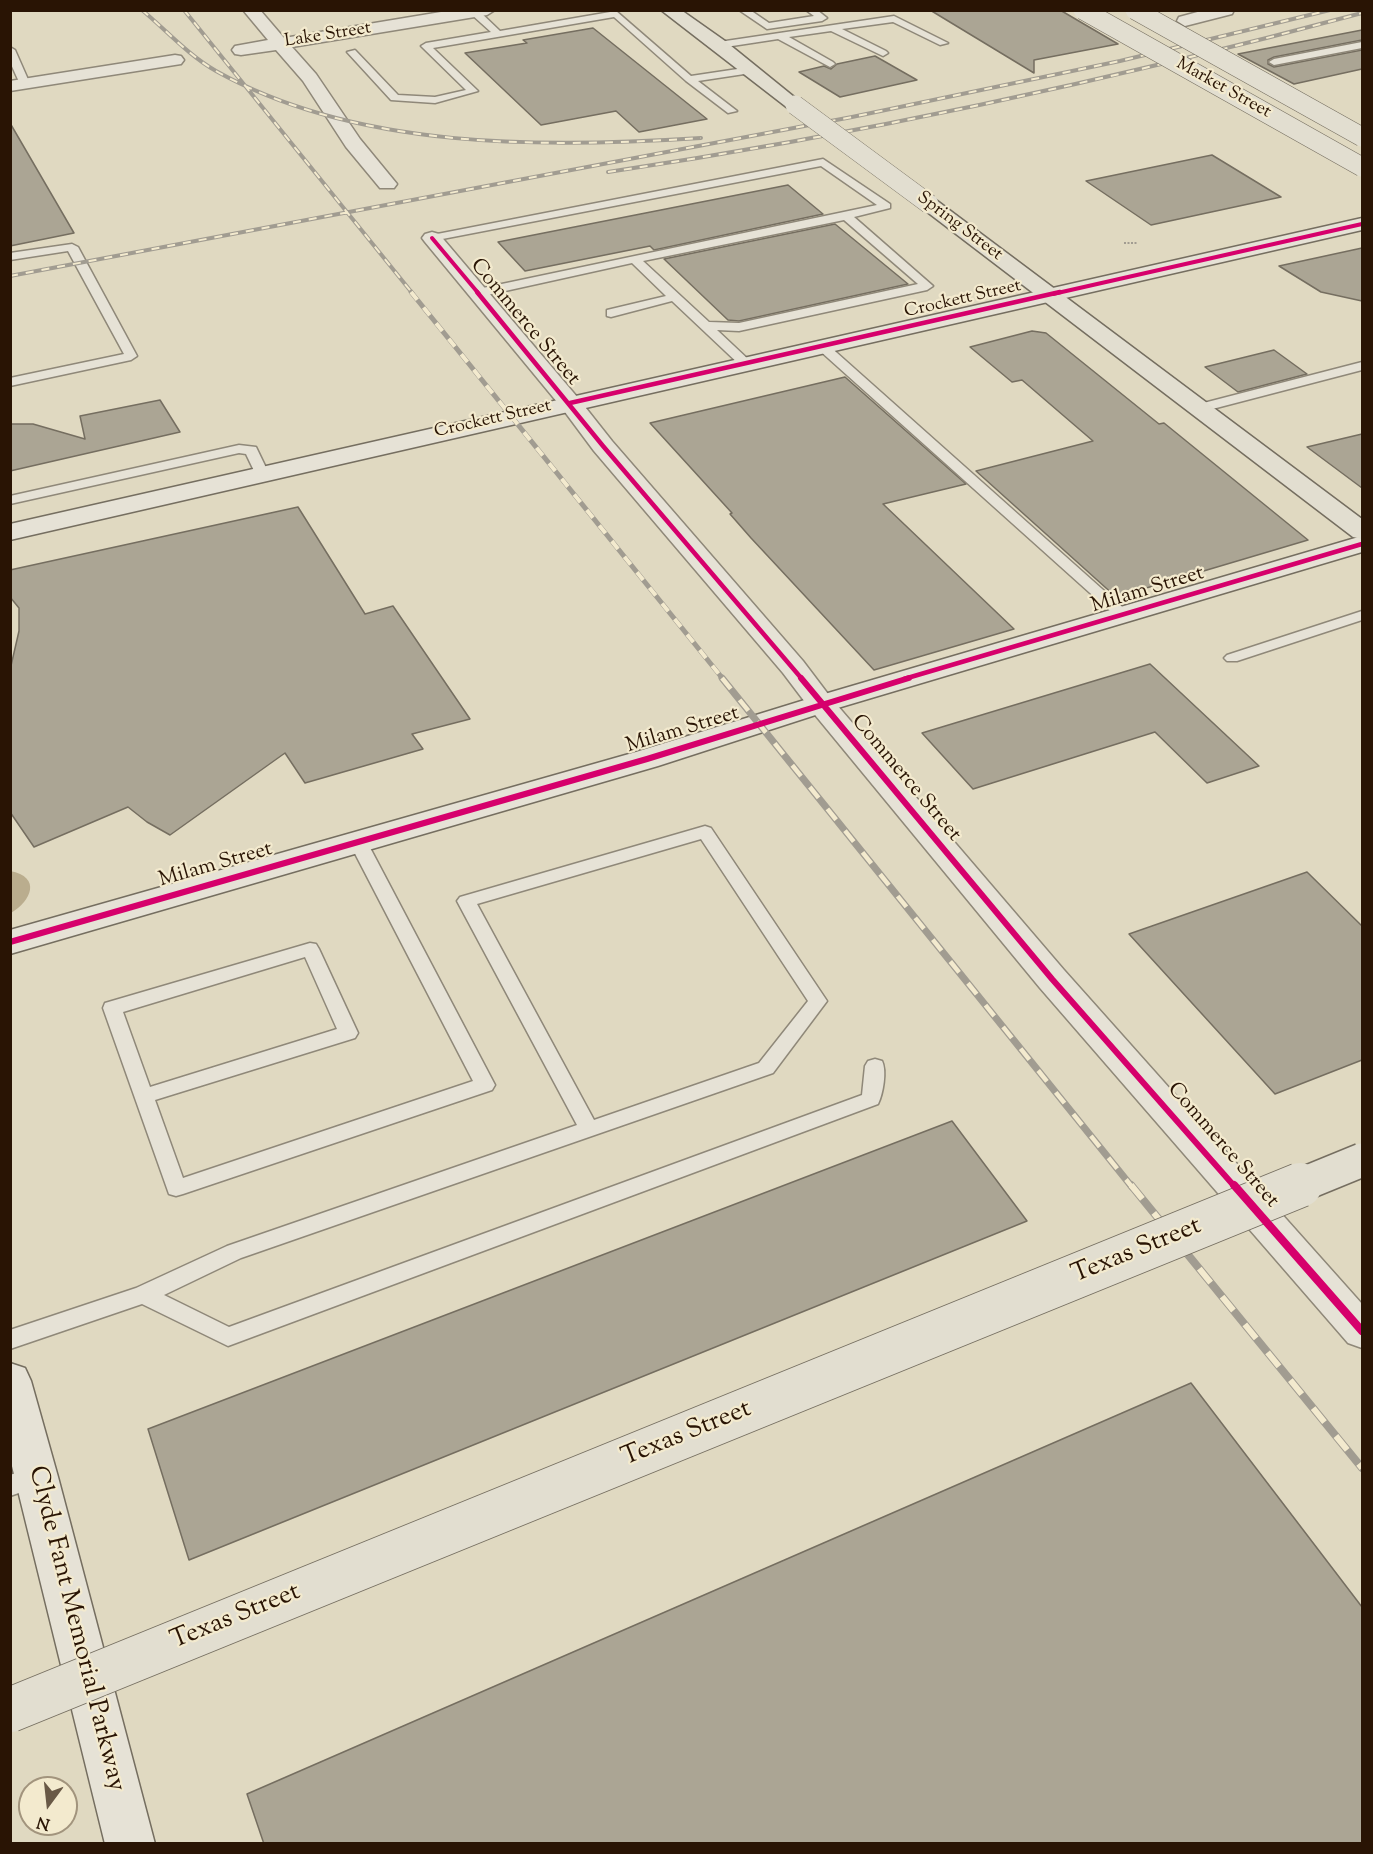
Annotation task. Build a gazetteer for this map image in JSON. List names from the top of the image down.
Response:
{
  "streets": {
    "main road": ["Market Street", "Spring Street", "Texas Street"],
    "street": [
      "Lake Street",
      "Crockett Street",
      "Commerce Street",
      "Milam Street",
      "Clyde Fant Memorial Parkway"
    ]
  },
  "crossings": [
    ["Spring Street", "Crockett Street"],
    ["Crockett Street", "Commerce Street"],
    ["Commerce Street", "Milam Street"]
  ],
  "north": "bottom"
}
